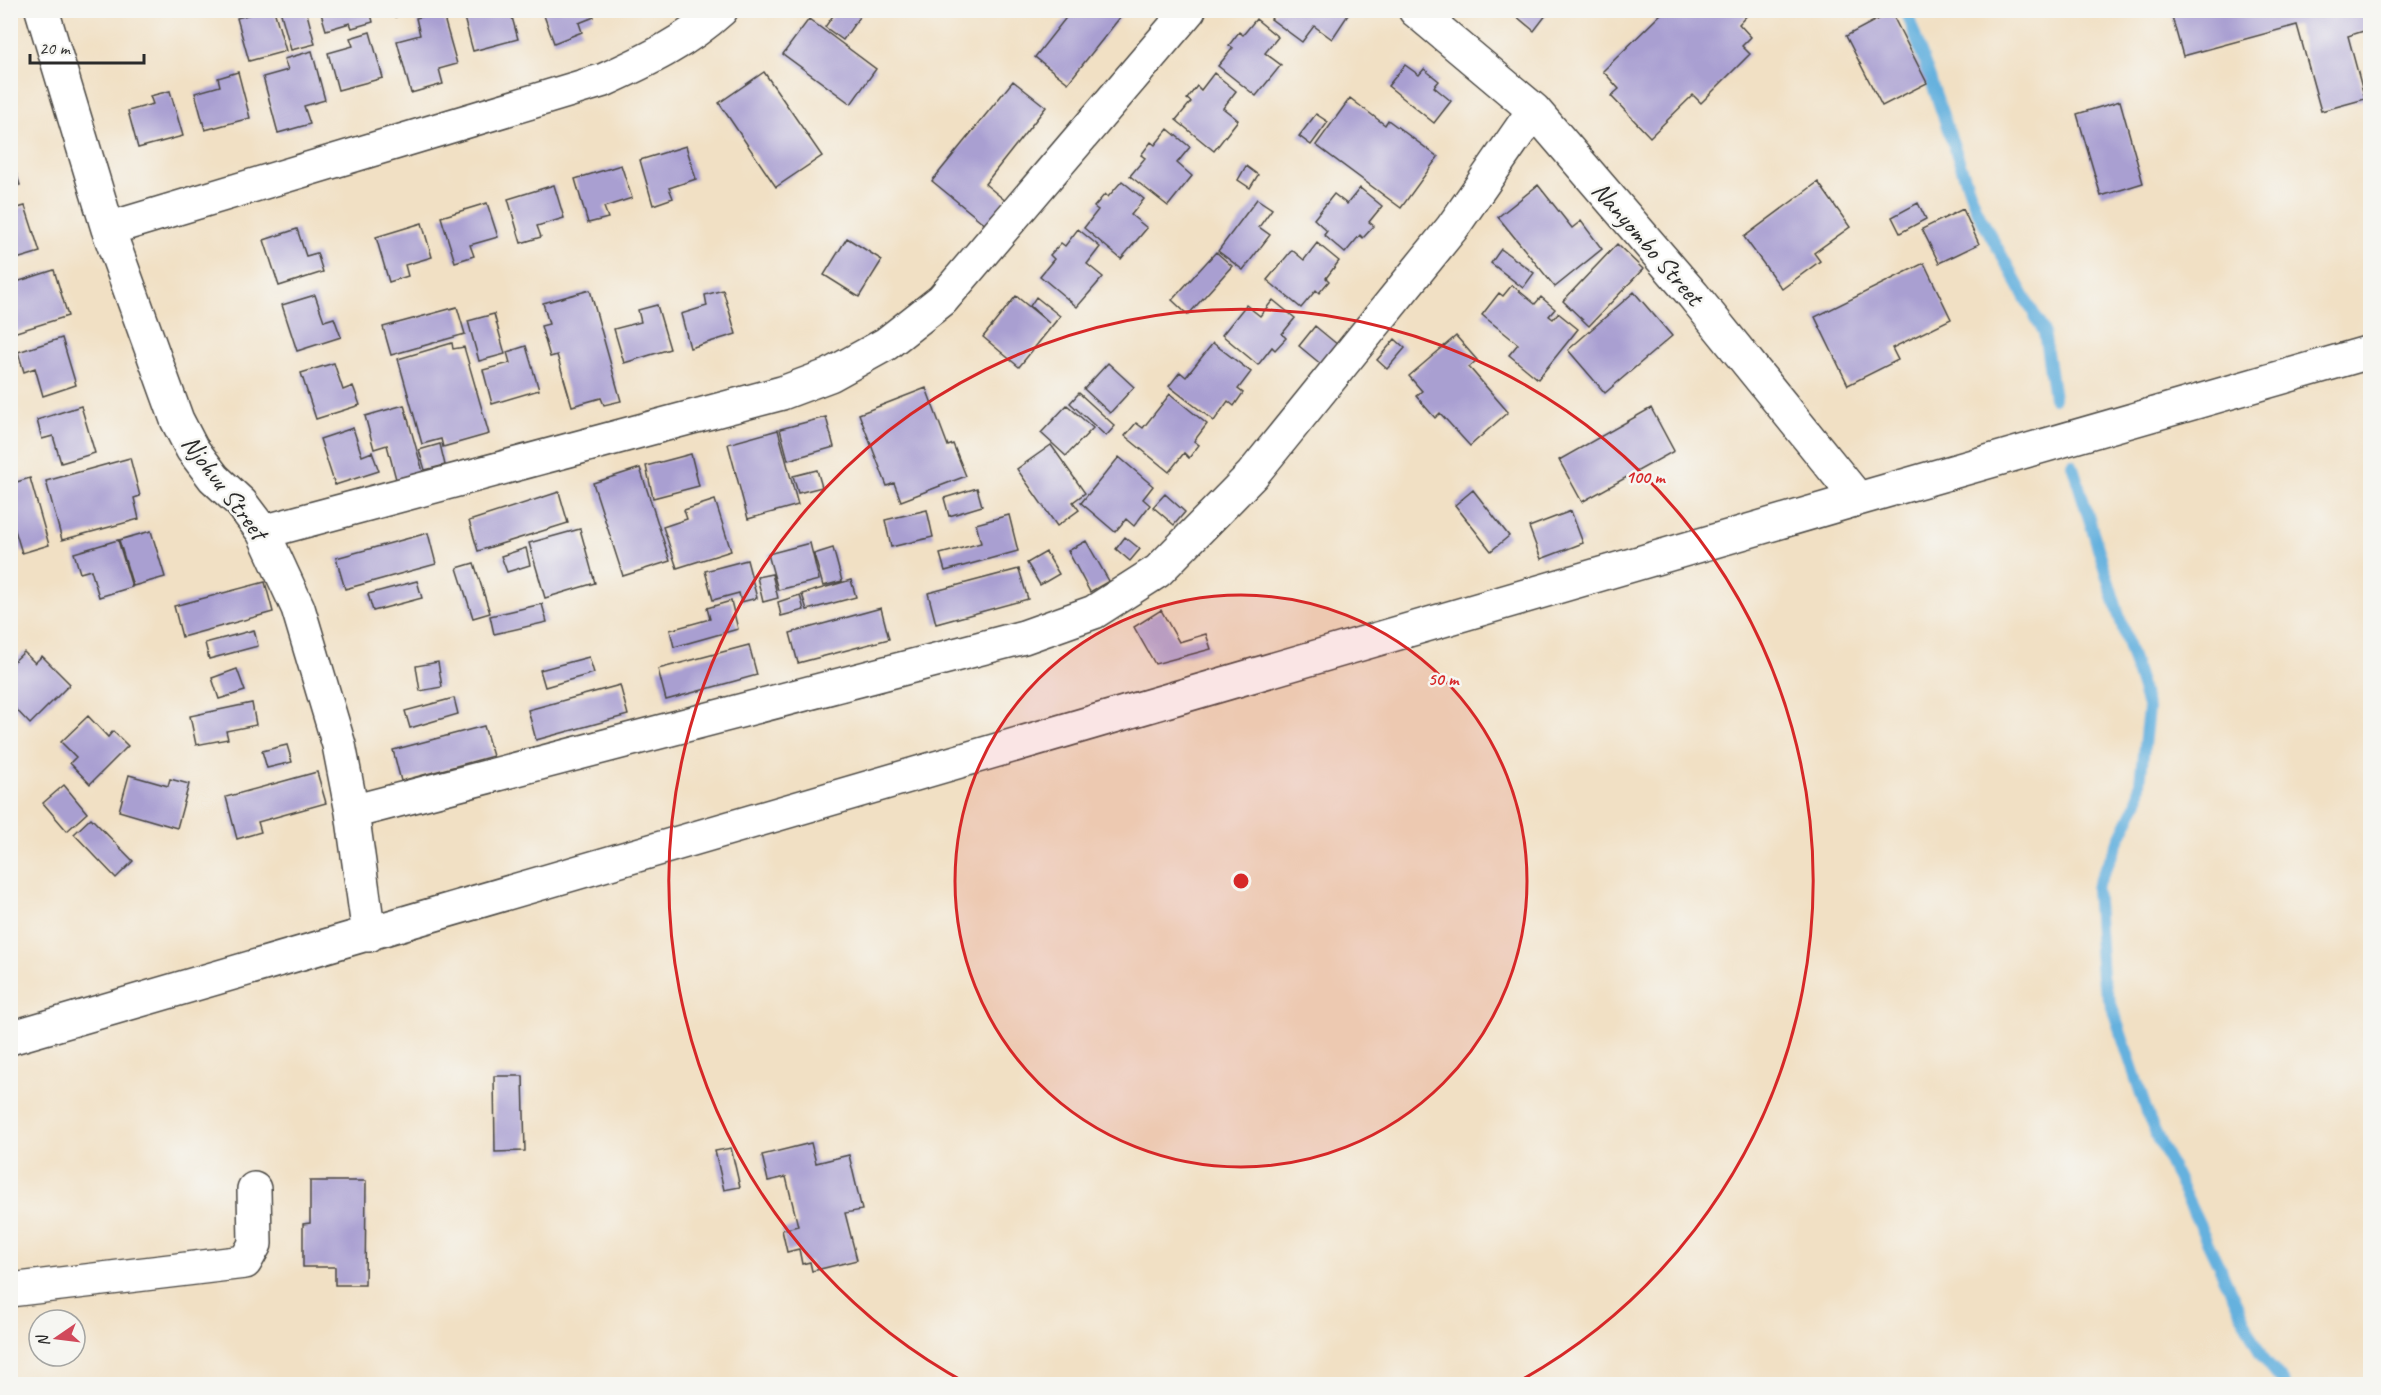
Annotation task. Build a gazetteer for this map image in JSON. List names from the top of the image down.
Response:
{
  "streets": {
    "street": ["Nanyombo Street", "Njohvu Street"]
  },
  "scale_bar": "20 m",
  "north": "left",
  "rings": ["100 m", "50 m"]
}
